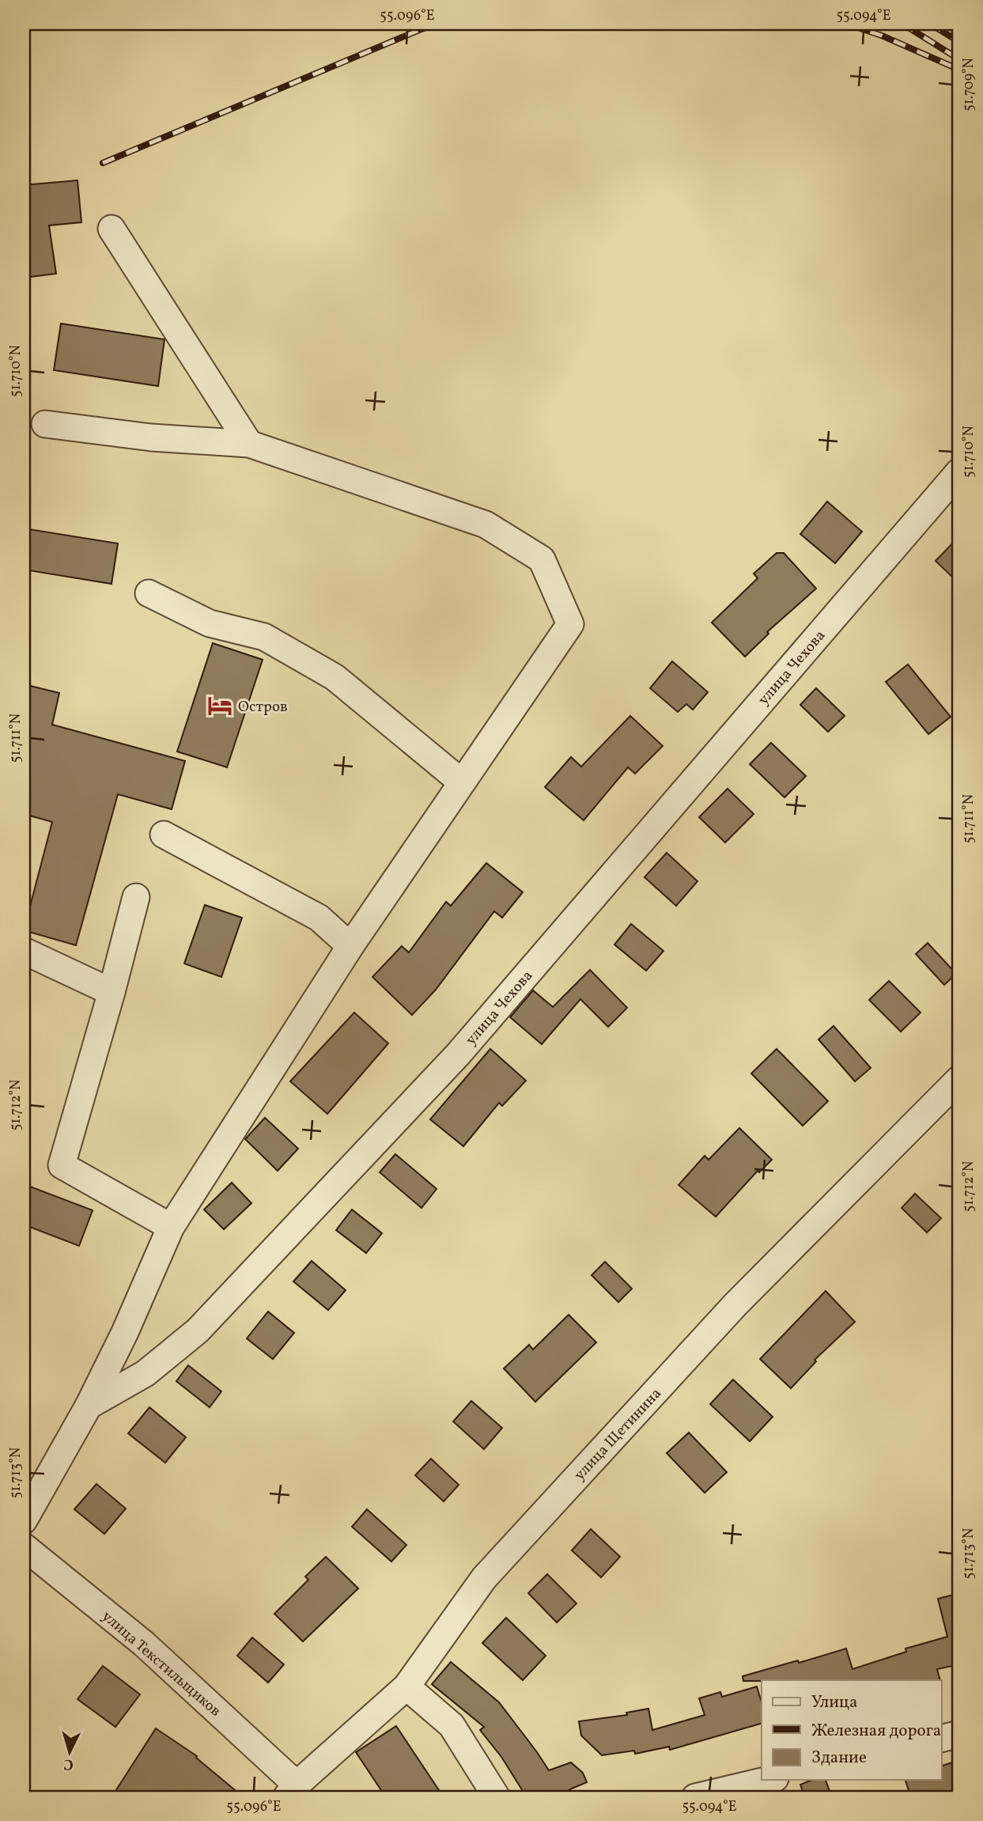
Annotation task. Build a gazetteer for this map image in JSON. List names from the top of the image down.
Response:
{
  "streets": {
    "street": ["улица Чехова", "улица Щетинина", "улица Текстильщиков"]
  },
  "crossings": [
    ["улица Щетинина", "улица Текстильщиков"]
  ],
  "places": {
    "hotel": ["Остров"]
  },
  "legend": ["Улица", "Железная дорога", "Здание"],
  "north": "bottom",
  "coordinates": [
    "55.096°E",
    "55.094°E",
    "51.709°N",
    "51.710°N",
    "51.711°N",
    "51.712°N",
    "51.713°N"
  ]
}
